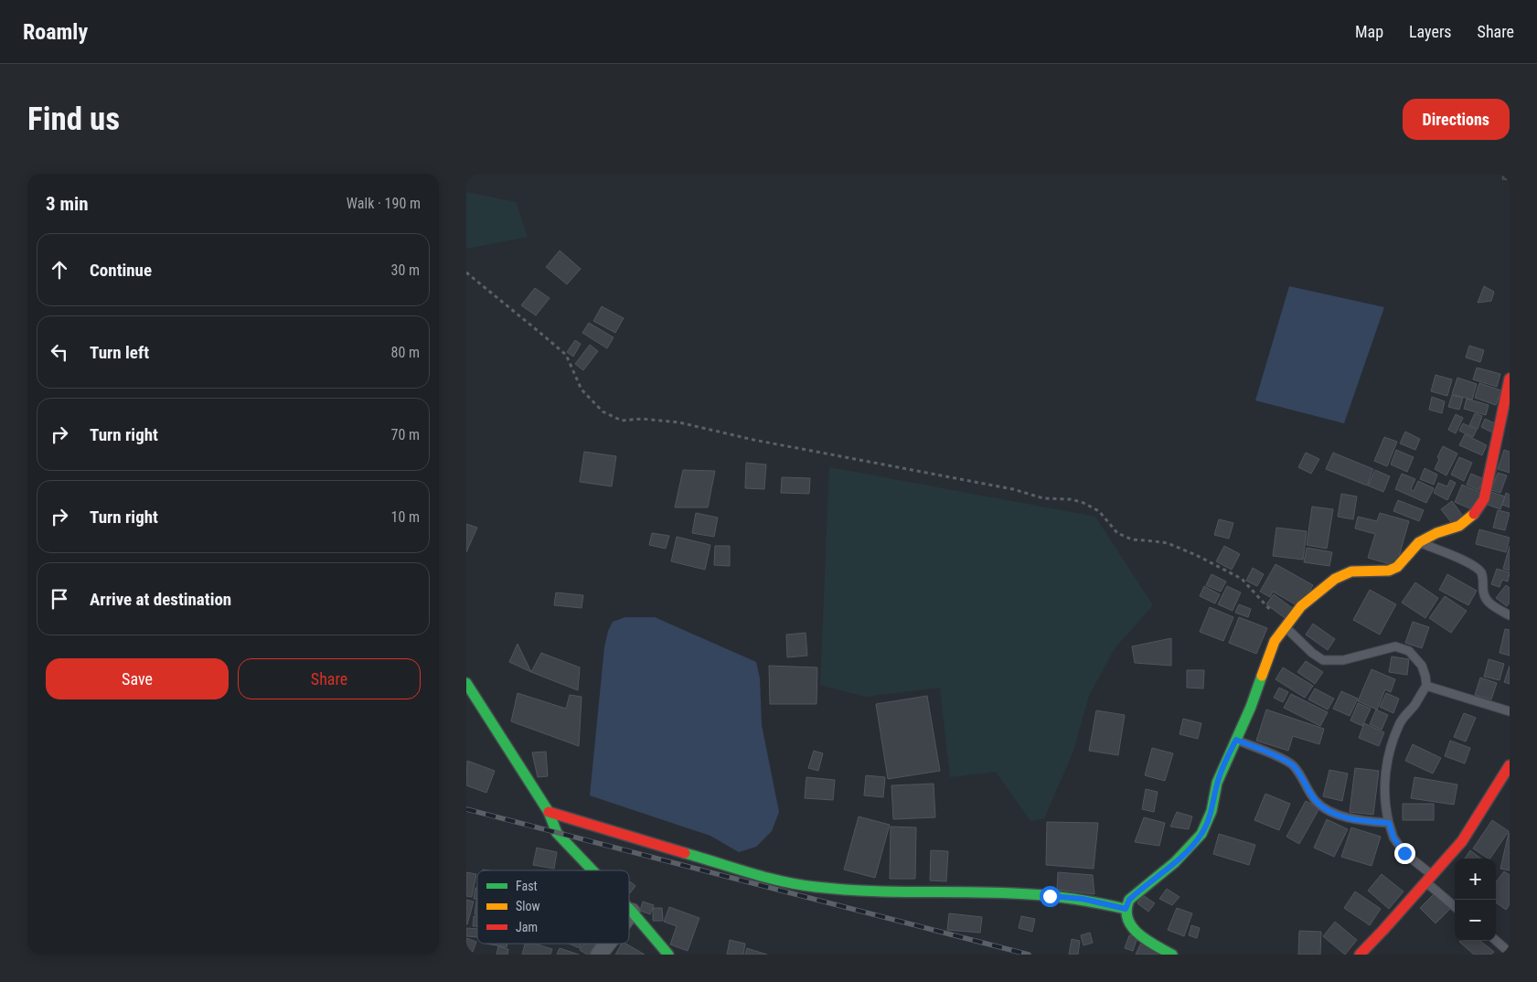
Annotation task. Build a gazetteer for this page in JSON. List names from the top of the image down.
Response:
{
  "legend": ["Fast", "Slow", "Jam"],
  "page": {
    "header": "Roamly",
    "nav": ["Map", "Layers", "Share"],
    "buttons": [
      "Directions",
      ["Save", "Share"]
    ],
    "title": "Find us",
    "heading": ["3 min", "Walk · 190 m"],
    "list": [
      ["Continue", "30 m"],
      ["Turn left", "80 m"],
      ["Turn right", "70 m"],
      ["Turn right", "10 m"],
      "Arrive at destination"
    ],
    "map_buttons": ["+", "−"]
  }
}
